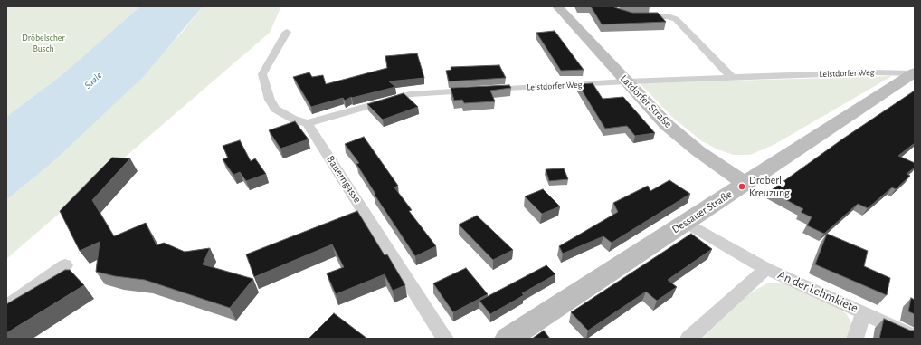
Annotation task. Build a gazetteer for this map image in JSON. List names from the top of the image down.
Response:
{
  "streets": {
    "main road": ["Latdorfer Straße", "Dessauer Straße"],
    "street": ["Leistdorfer Weg", "Bauerngasse", "An der Lehmkiete"]
  },
  "crossings": [
    ["Leistdorfer Weg", "Latdorfer Straße"],
    ["Leistdorfer Weg", "Bauerngasse"],
    ["Leistdorfer Weg", "Dessauer Straße"],
    ["Latdorfer Straße", "Dessauer Straße"],
    ["Dessauer Straße", "An der Lehmkiete"]
  ],
  "water": ["Saale"],
  "parks": ["Dröbelscher Busch"],
  "places": ["Dröberl, Kreuzung"]
}
